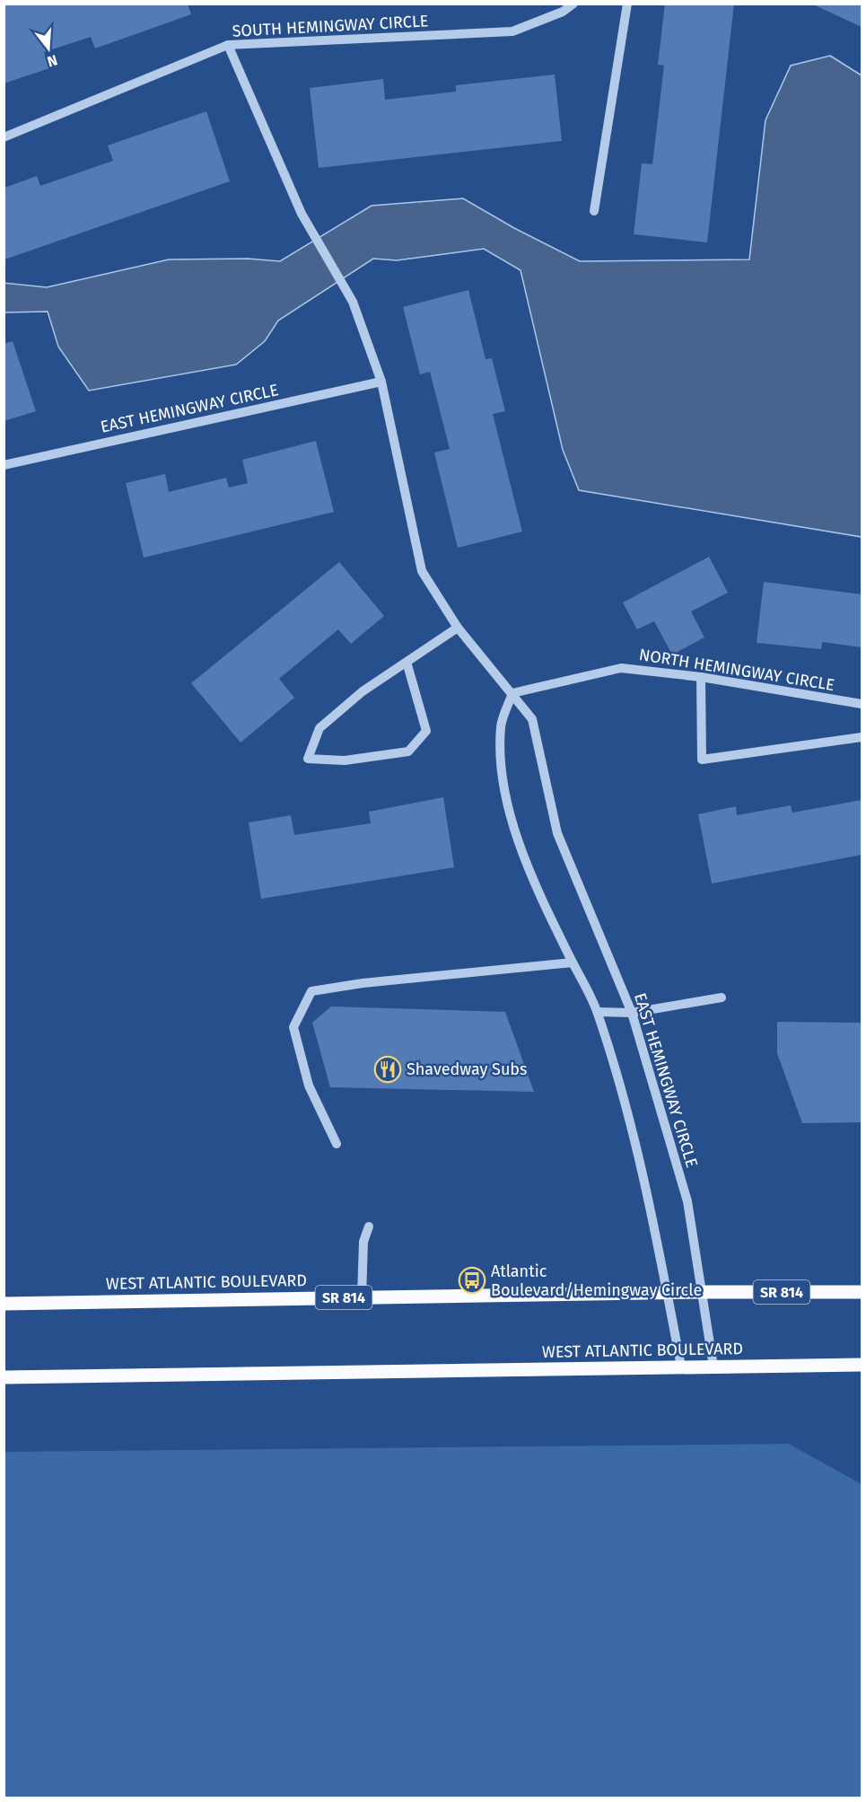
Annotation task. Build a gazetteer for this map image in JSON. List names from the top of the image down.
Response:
{
  "streets": {
    "main road": ["WEST ATLANTIC BOULEVARD", "SR 814"],
    "street": ["SOUTH HEMINGWAY CIRCLE", "EAST HEMINGWAY CIRCLE", "NORTH HEMINGWAY CIRCLE"]
  },
  "crossings": [
    ["SOUTH HEMINGWAY CIRCLE", "EAST HEMINGWAY CIRCLE"],
    ["EAST HEMINGWAY CIRCLE", "NORTH HEMINGWAY CIRCLE"],
    ["EAST HEMINGWAY CIRCLE", "WEST ATLANTIC BOULEVARD"]
  ],
  "places": {
    "restaurant": ["Shavedway Subs"],
    "bus stop": ["Atlantic Boulevard/Hemingway Circle"]
  },
  "north": "bottom"
}
